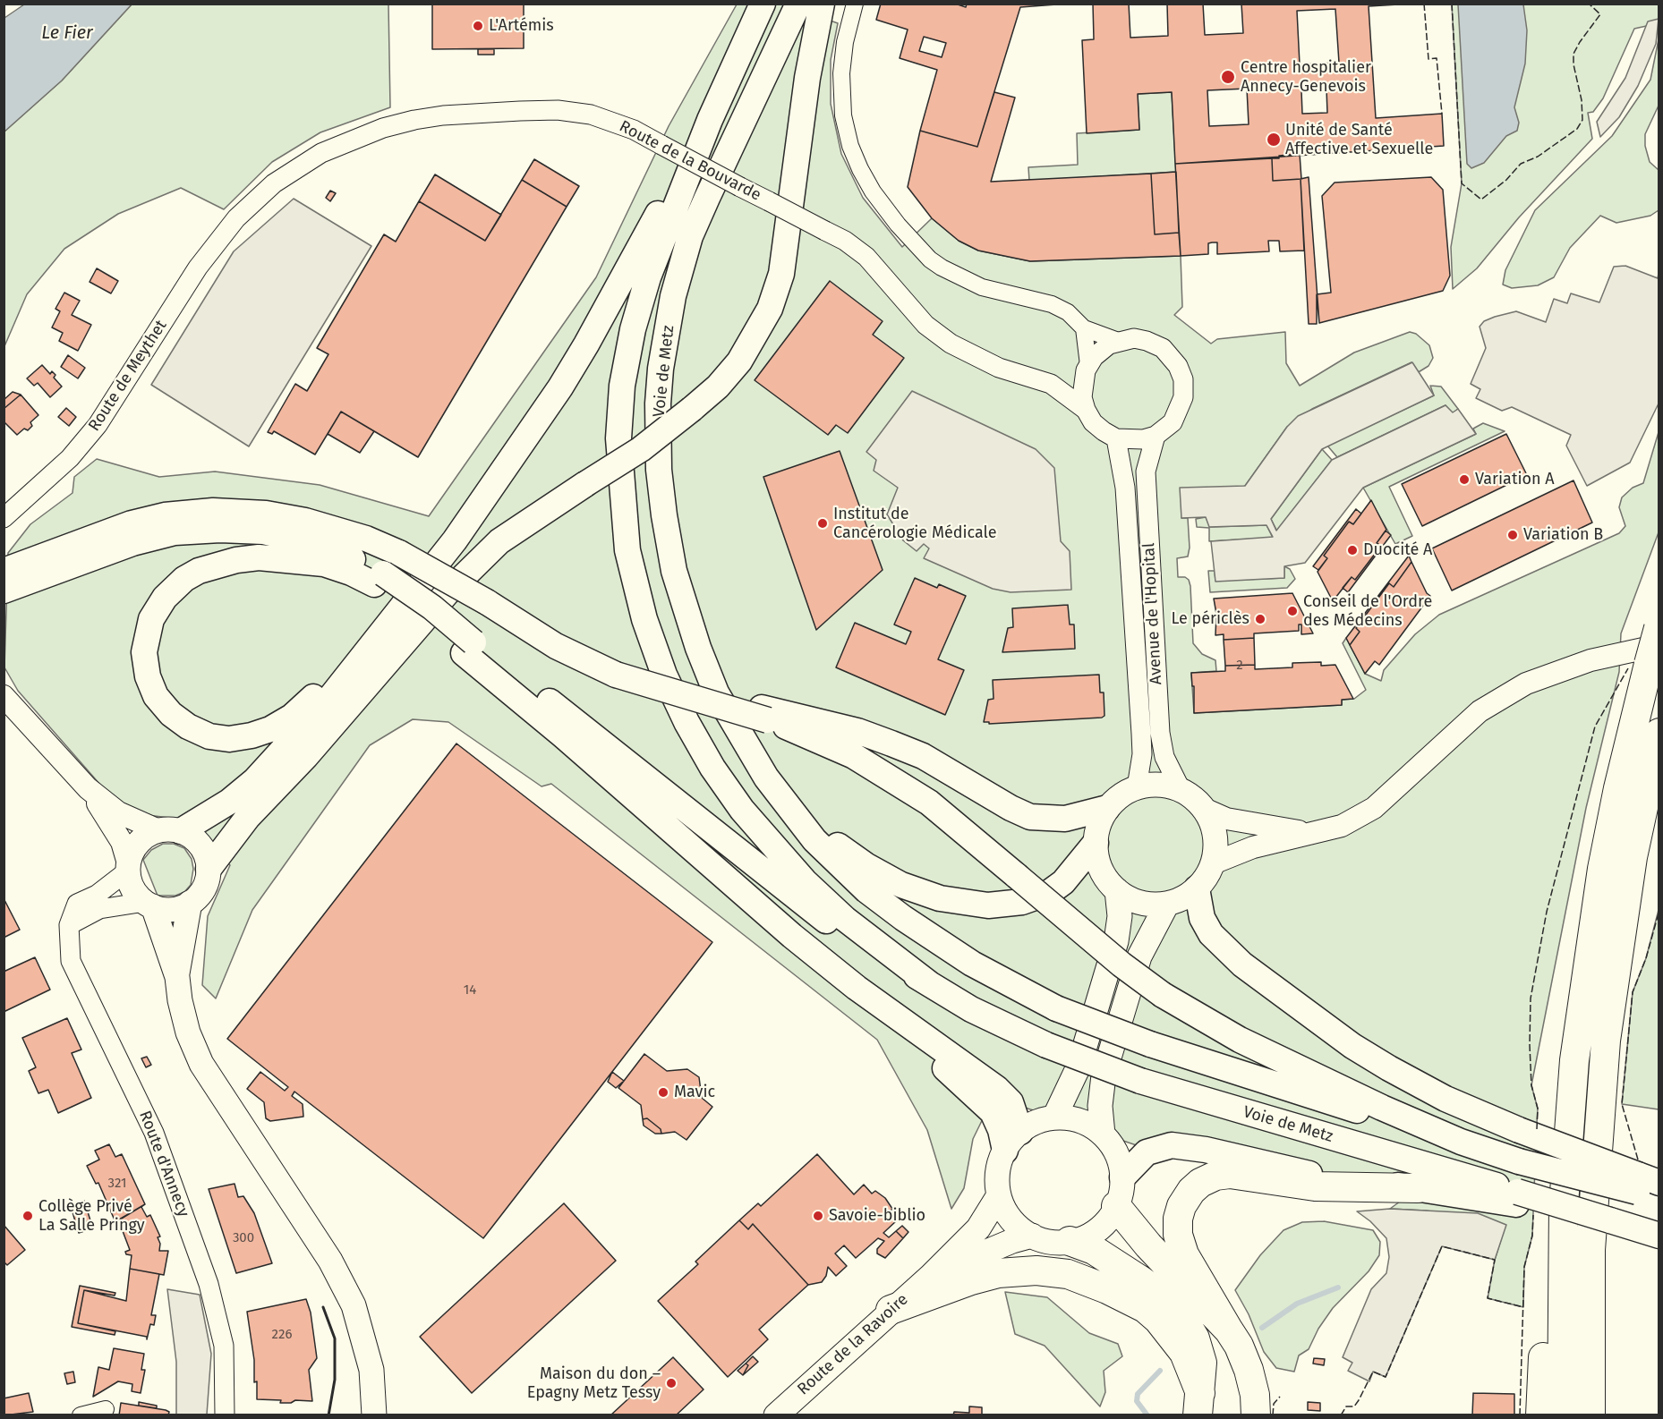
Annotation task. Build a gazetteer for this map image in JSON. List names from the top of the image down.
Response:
{
  "streets": {
    "highway": ["Voie de Metz"],
    "main road": ["Route de la Ravoire"],
    "street": [
      "Route de la Bouvarde",
      "Route de Meythet",
      "Avenue de l'Hopital",
      "Route d'Annecy"
    ]
  },
  "crossings": [
    ["Route de la Bouvarde", "Route de Meythet"],
    ["Route de la Bouvarde", "Avenue de l'Hopital"]
  ],
  "water": ["Le Fier"],
  "places": [
    "L'Artémis",
    "Centre hospitalier Annecy-Genevois",
    "Unité de Santé Affective et Sexuelle",
    "Variation A",
    "Institut de Cancérologie Médicale",
    "Variation B",
    "Duocité A",
    "Conseil de l'Ordre des Médecins",
    "Le périclès",
    "Mavic",
    "Collège Privé La Salle Pringy",
    "Savoie-biblio",
    "Maison du don – Epagny Metz Tessy"
  ],
  "house_numbers": [
    "2",
    "14",
    "321",
    "300",
    "226"
  ]
}
